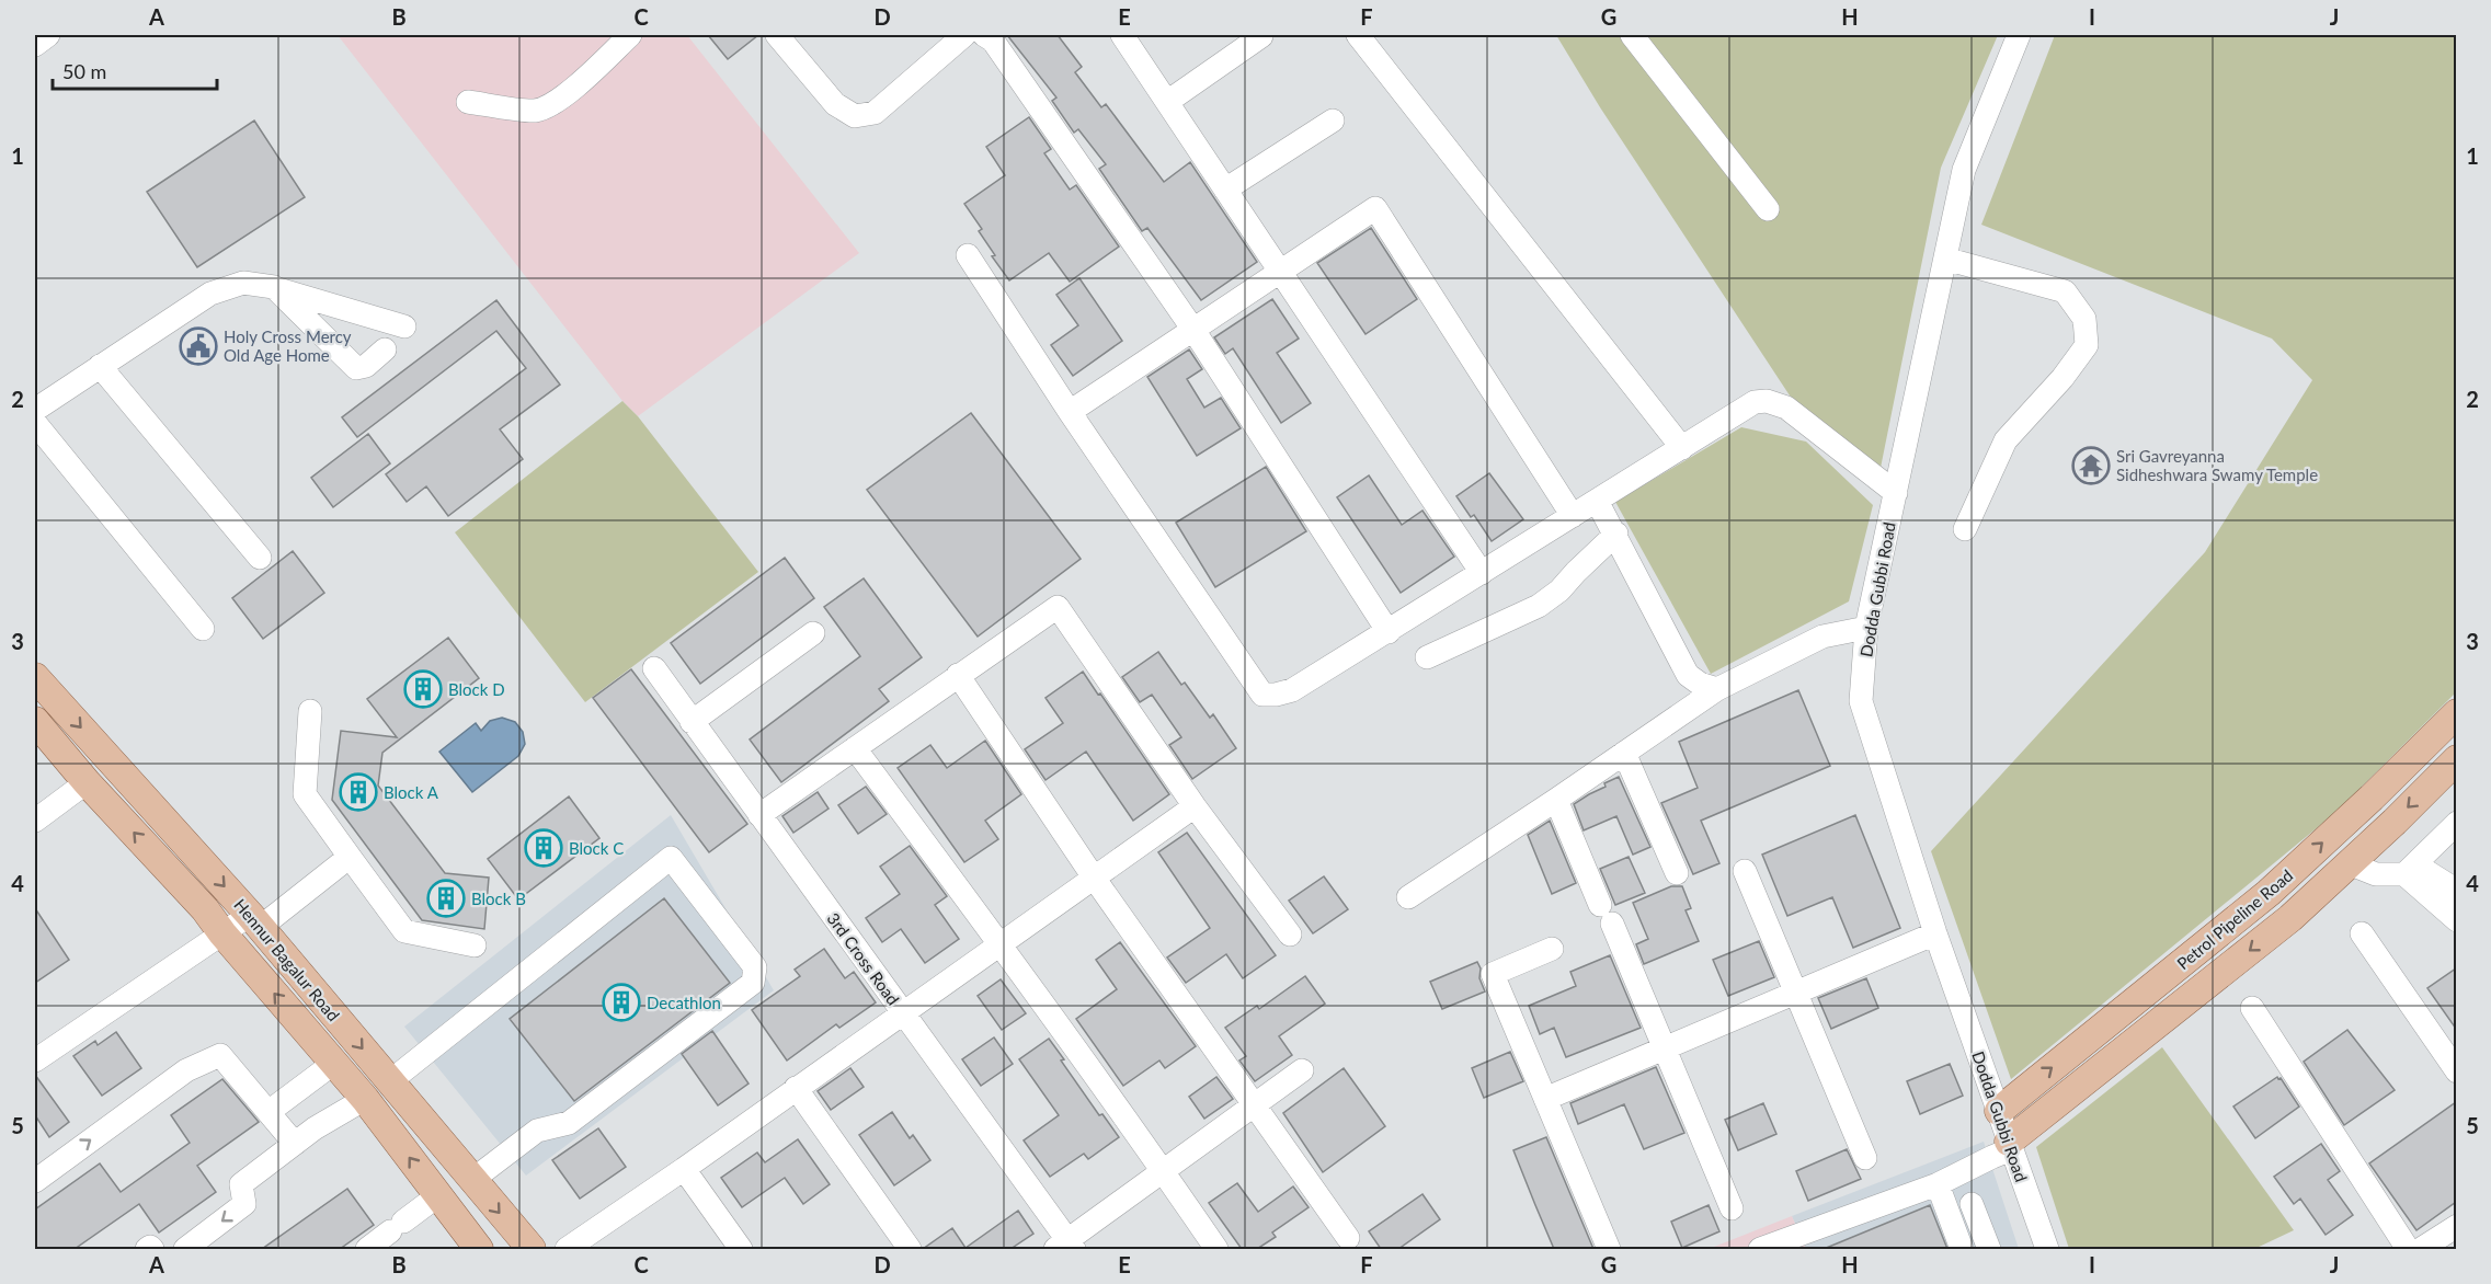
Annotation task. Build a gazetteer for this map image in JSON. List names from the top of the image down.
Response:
{
  "streets": {
    "main road": ["Petrol Pipeline Road", "Hennur Bagalur Road"],
    "street": ["Dodda Gubbi Road", "3rd Cross Road"]
  },
  "crossings": [
    ["Dodda Gubbi Road", "Petrol Pipeline Road"]
  ],
  "places": {
    "public building": ["Holy Cross Mercy Old Age Home"],
    "temple": ["Sri Gavreyanna Sidheshwara Swamy Temple"],
    "building": [
      "Block D",
      "Block A",
      "Block C",
      "Block B",
      "Decathlon"
    ]
  },
  "scale_bar": "50 m",
  "grid": {
    "columns": [
      "A",
      "B",
      "C",
      "D",
      "E",
      "F",
      "G",
      "H",
      "I",
      "J"
    ],
    "rows": [
      "1",
      "2",
      "3",
      "4",
      "5"
    ]
  }
}
